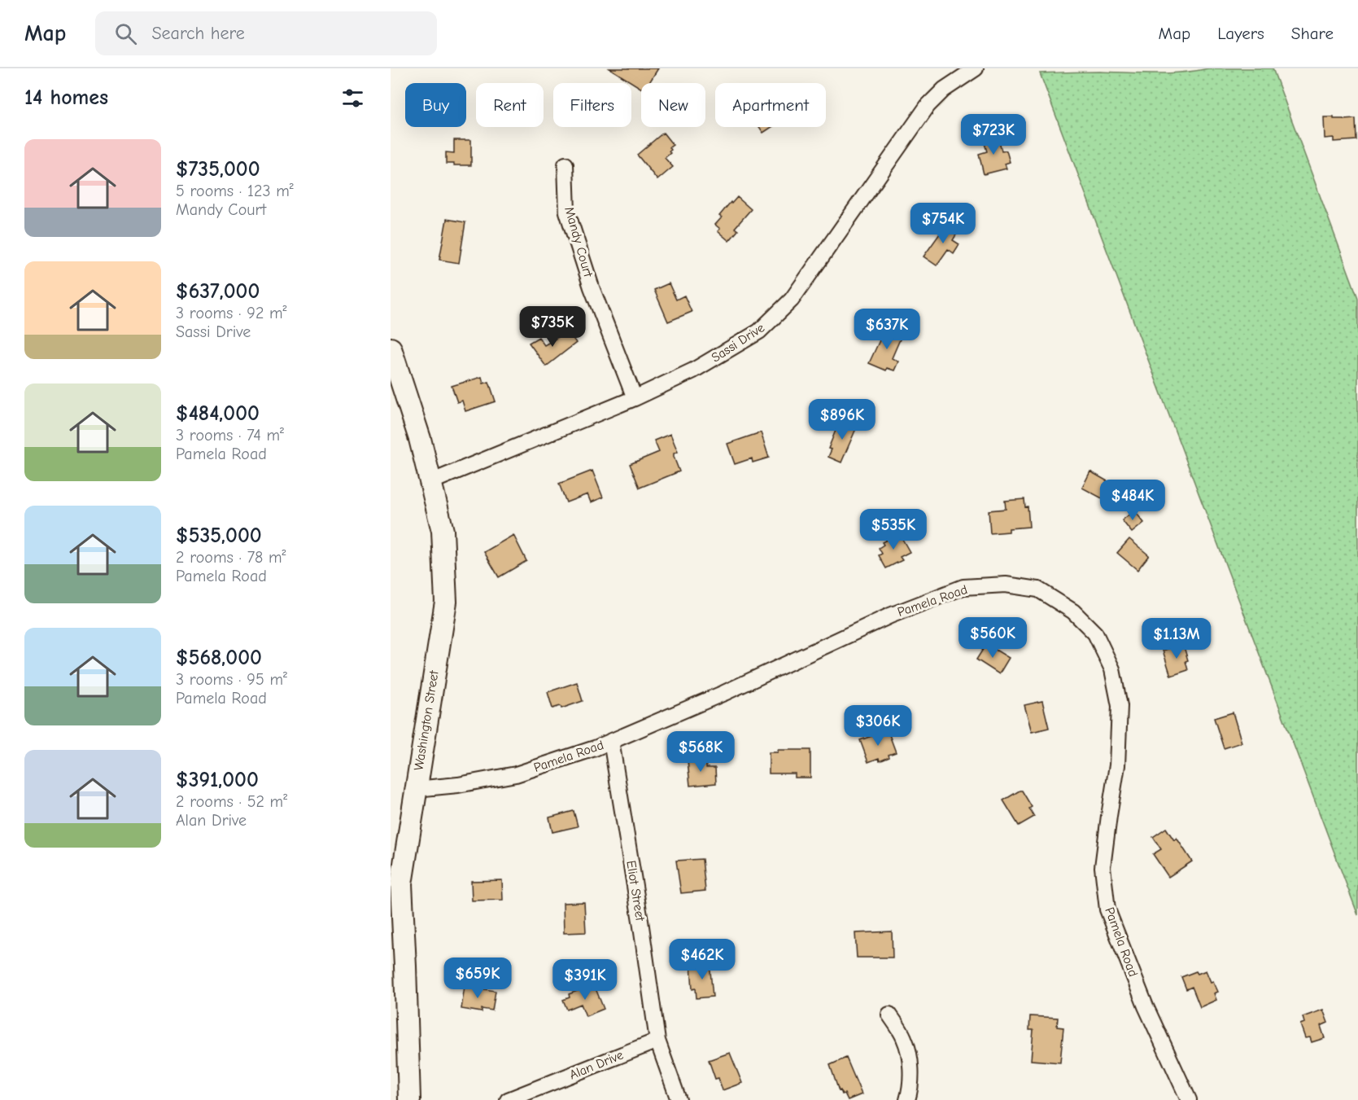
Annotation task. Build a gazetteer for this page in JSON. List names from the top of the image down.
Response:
{
  "streets": {
    "street": [
      "Mandy Court",
      "Sassi Drive",
      "Pamela Road",
      "Washington Street",
      "Eliot Street",
      "Alan Drive"
    ]
  },
  "crossings": [
    ["Mandy Court", "Sassi Drive"],
    ["Sassi Drive", "Washington Street"],
    ["Pamela Road", "Washington Street"],
    ["Pamela Road", "Eliot Street"],
    ["Eliot Street", "Alan Drive"]
  ],
  "page": {
    "header": "Map",
    "search": "Search here",
    "nav": ["Map", "Layers", "Share"],
    "heading": "14 homes",
    "chip": [
      "Buy",
      "Rent",
      "Filters",
      "New",
      "Apartment"
    ],
    "price": [
      "$723K",
      "$754K",
      "$735K",
      "$637K",
      "$896K",
      "$484K",
      "$535K",
      "$560K",
      "$1.13M",
      "$306K",
      "$568K",
      "$462K",
      "$659K",
      "$391K"
    ],
    "list": [
      {
        "name": "$735,000",
        "note": "5 rooms · 123 m² · Mandy Court"
      },
      {
        "name": "$637,000",
        "note": "3 rooms · 92 m² · Sassi Drive"
      },
      {
        "name": "$484,000",
        "note": "3 rooms · 74 m² · Pamela Road"
      },
      {
        "name": "$535,000",
        "note": "2 rooms · 78 m² · Pamela Road"
      },
      {
        "name": "$568,000",
        "note": "3 rooms · 95 m² · Pamela Road"
      },
      {
        "name": "$391,000",
        "note": "2 rooms · 52 m² · Alan Drive"
      }
    ]
  }
}
